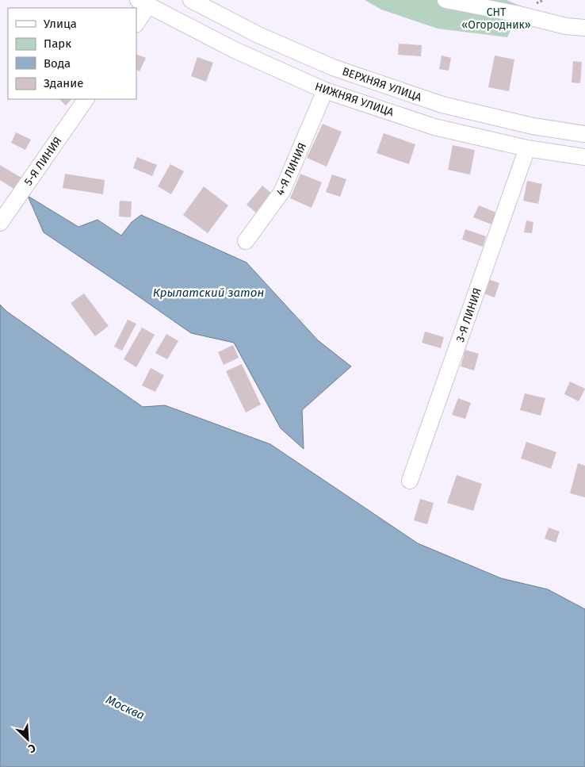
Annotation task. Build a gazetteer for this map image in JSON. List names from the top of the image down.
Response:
{
  "streets": {
    "street": [
      "ВЕРХНЯЯ УЛИЦА",
      "НИЖНЯЯ УЛИЦА",
      "5-Я ЛИНИЯ",
      "4-Я ЛИНИЯ",
      "3-Я ЛИНИЯ"
    ]
  },
  "crossings": [
    ["НИЖНЯЯ УЛИЦА", "4-Я ЛИНИЯ"],
    ["НИЖНЯЯ УЛИЦА", "3-Я ЛИНИЯ"]
  ],
  "water": ["Крылатский затон", "Москва"],
  "parks": ["СНТ «Огородник»"],
  "legend": [
    "Улица",
    "Парк",
    "Вода",
    "Здание"
  ],
  "north": "bottom right"
}
